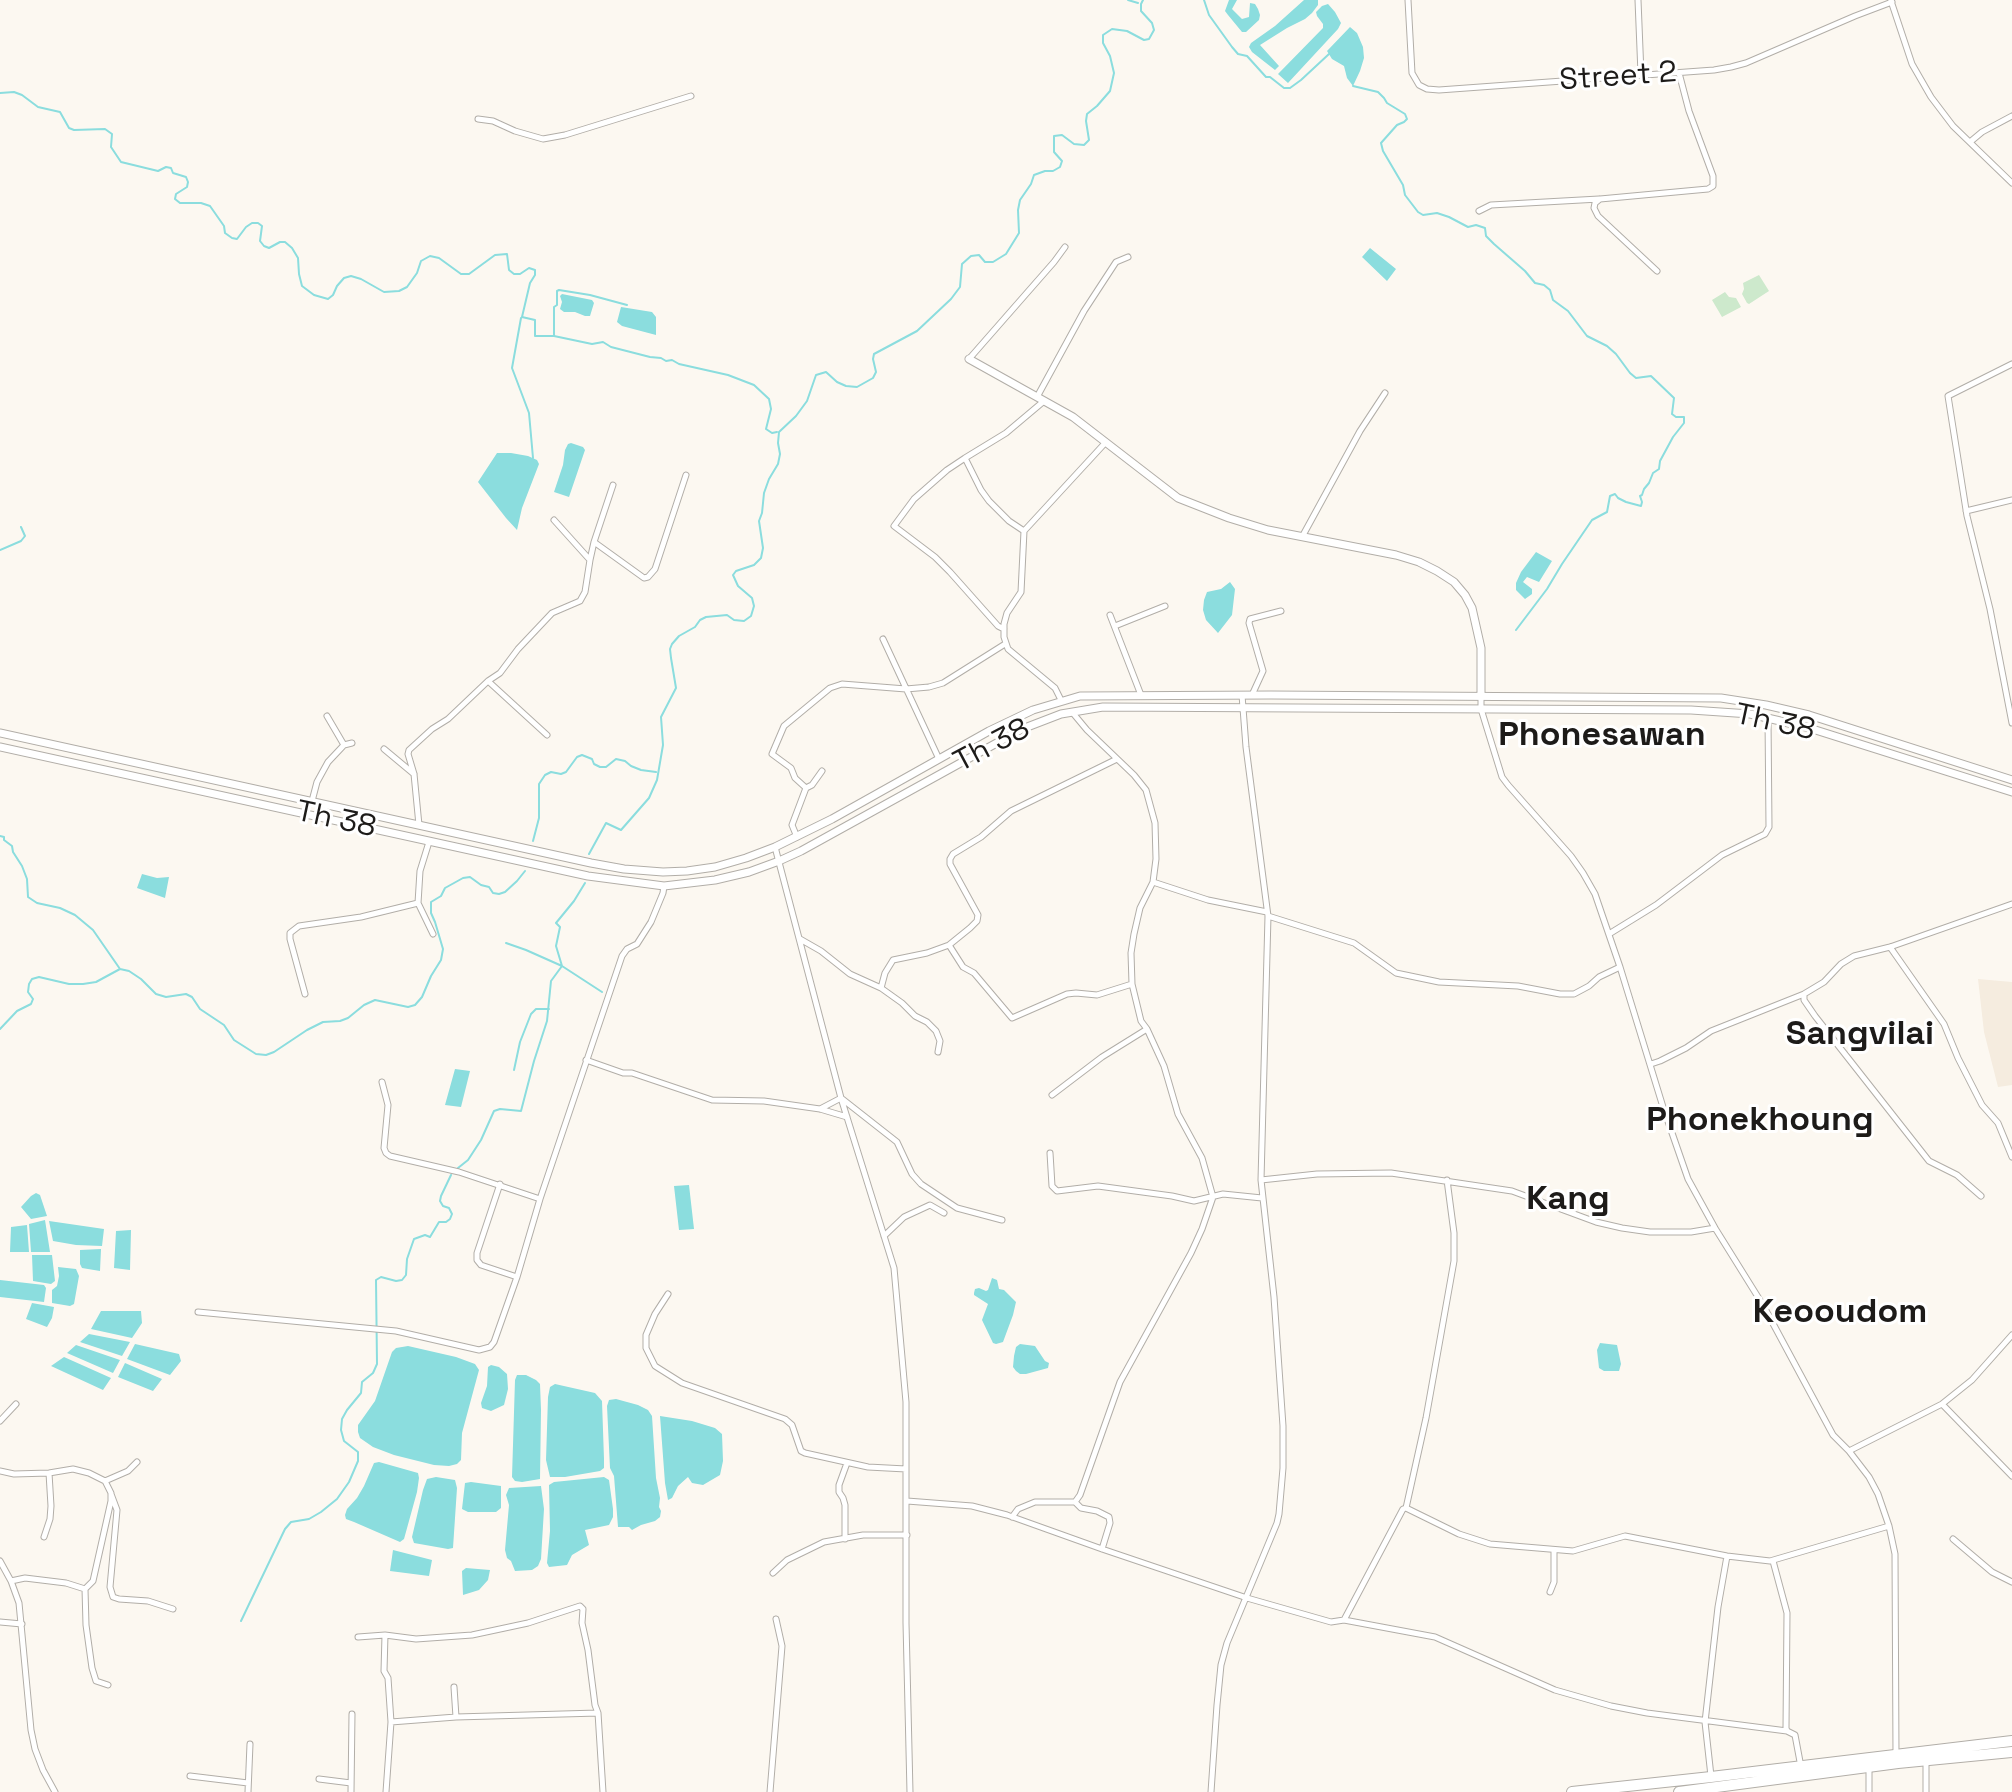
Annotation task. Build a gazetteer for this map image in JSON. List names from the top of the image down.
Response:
{
  "streets": {
    "street": ["Street 2", "Th 38"]
  },
  "districts": [
    "Phonesawan",
    "Sangvilai",
    "Phonekhoung",
    "Kang",
    "Keooudom"
  ]
}
